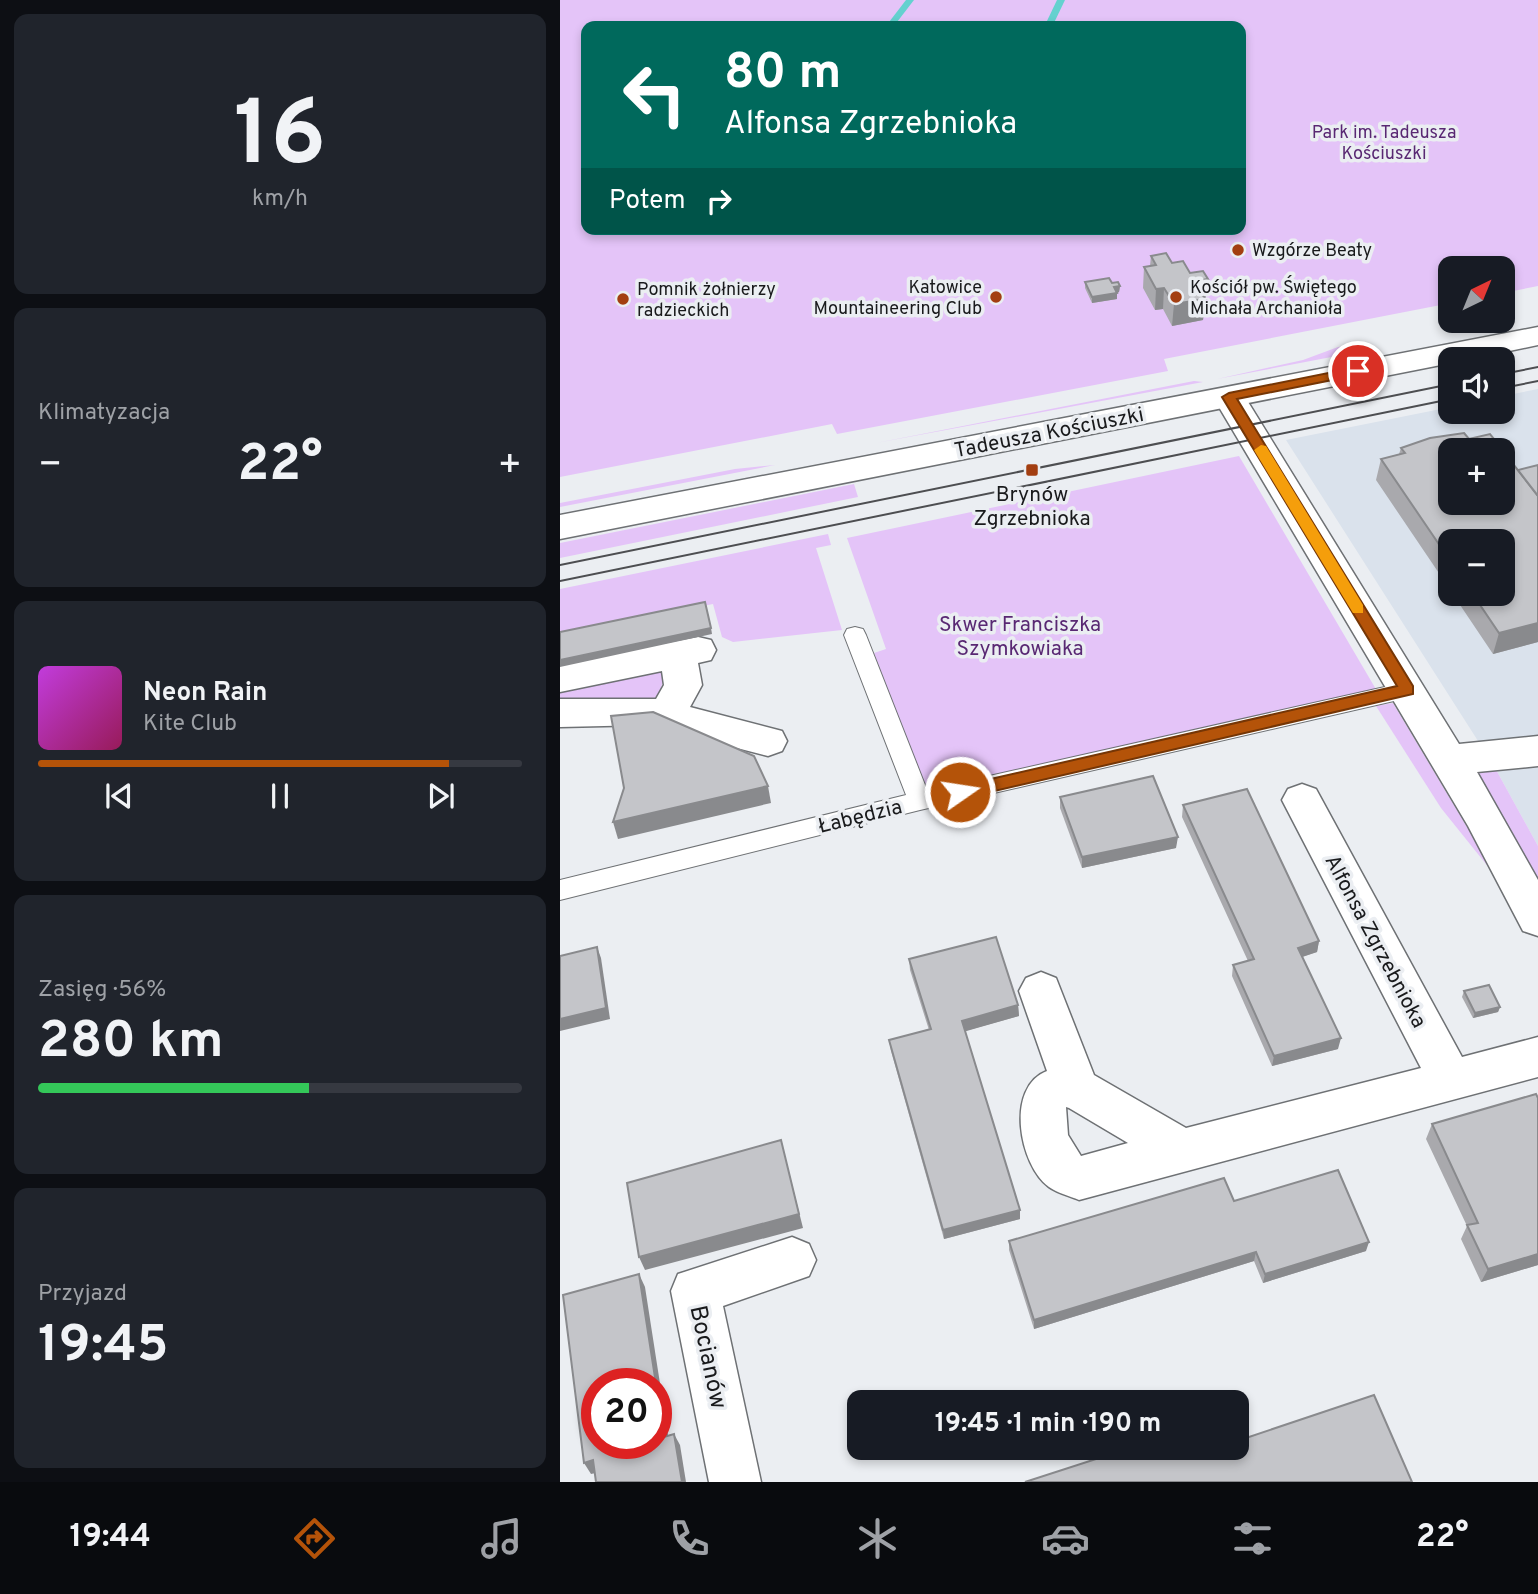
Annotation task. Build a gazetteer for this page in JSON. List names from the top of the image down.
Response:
{
  "streets": {
    "street": ["Tadeusza Kościuszki", "Alfonsa Zgrzebnioka", "Bocianów"],
    "lane": ["Łabędzia"]
  },
  "parks": ["Park im. Tadeusza Kościuszki", "Skwer Franciszka Szymkowiaka"],
  "places": {
    "other": [
      "Wzgórze Beaty",
      "Katowice Mountaineering Club",
      "Kościół pw. Świętego Michała Archanioła",
      "Pomnik żołnierzy radzieckich"
    ],
    "transit": ["Brynów Zgrzebnioka"]
  },
  "north": "top right",
  "page": {
    "tile": [
      ["16", "km/h"],
      "Klimatyzacja",
      ["Zasięg · 56%", "280 km"],
      ["Przyjazd", "19:45"]
    ],
    "turn": ["80 m", "Alfonsa Zgrzebnioka"],
    "then": "Potem",
    "map_buttons": ["+", "−"],
    "heat": ["−", "22°", "+"],
    "song": ["Neon Rain", "Kite Club"],
    "limit": "20",
    "trip": "19:45 · 1 min · 190 m",
    "tabs": ["19:44", "22°"]
  }
}
